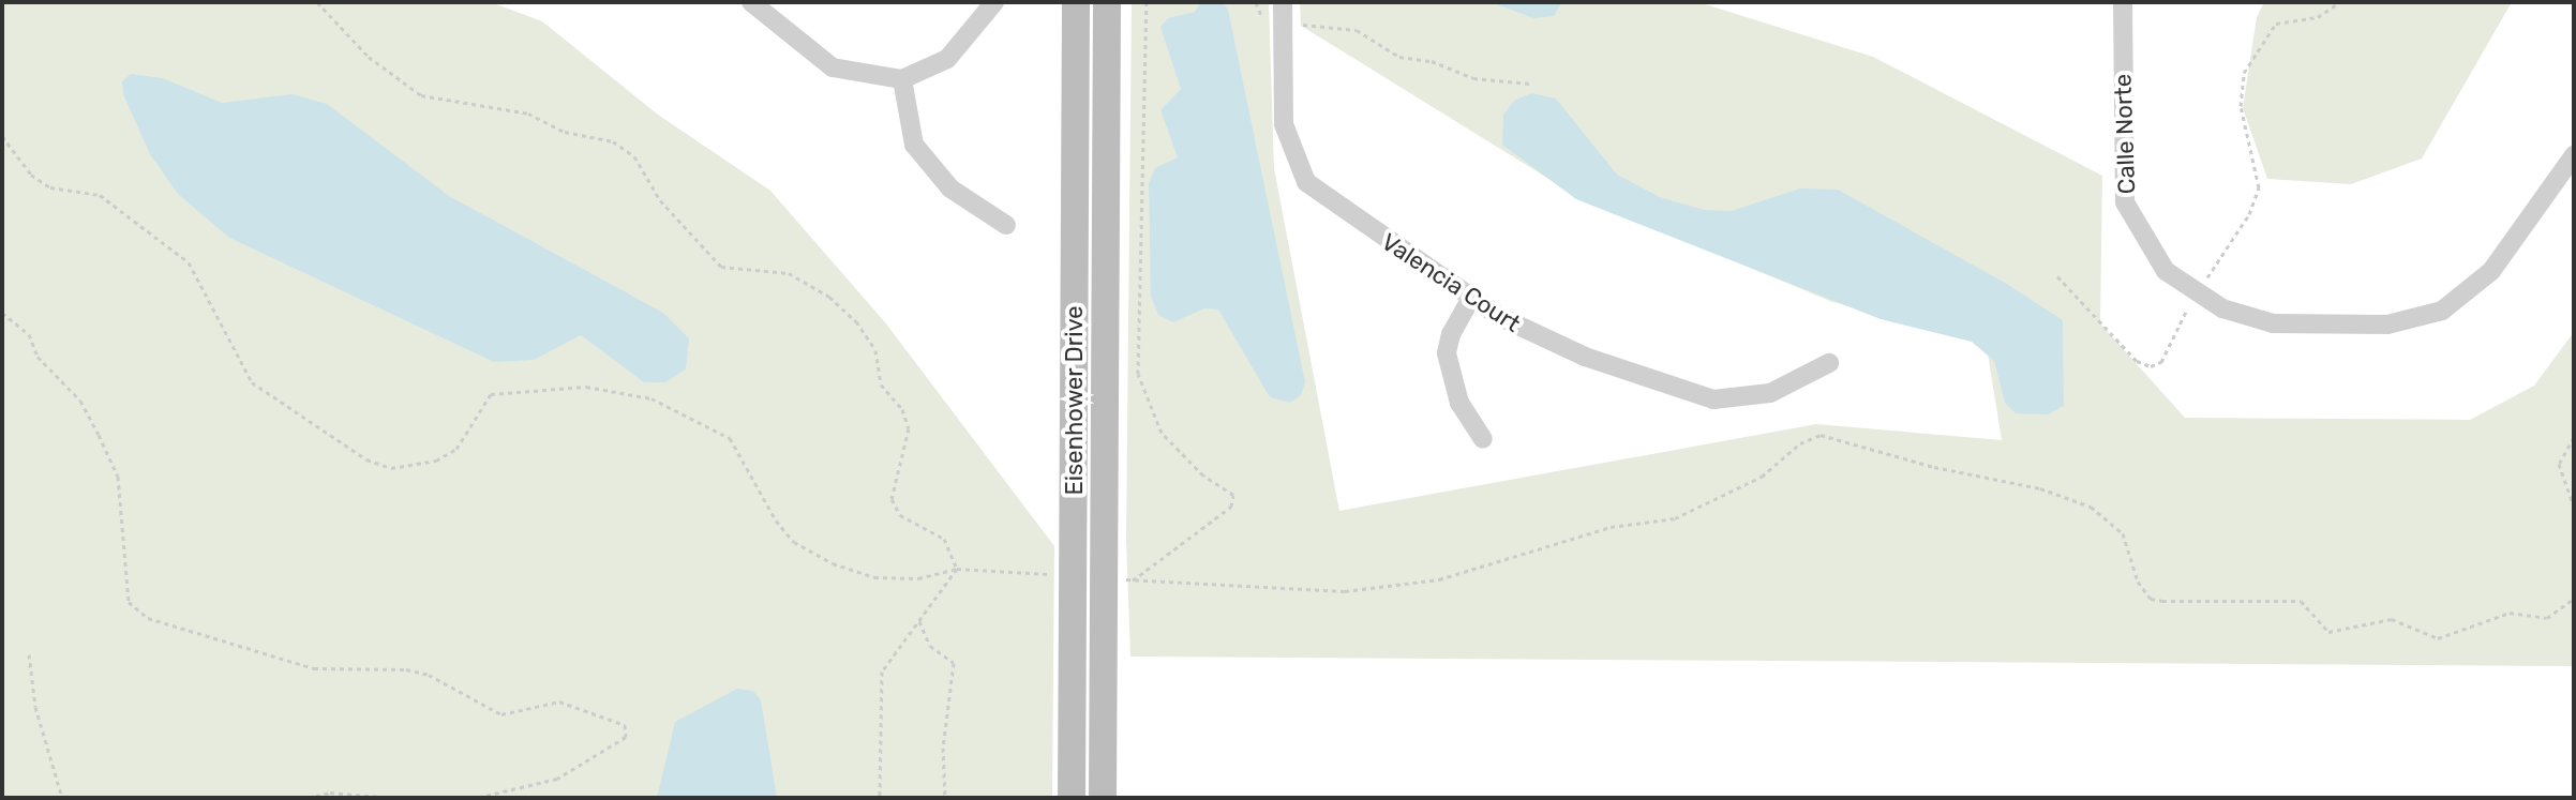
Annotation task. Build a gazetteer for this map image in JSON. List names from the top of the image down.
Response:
{
  "streets": {
    "main road": ["Eisenhower Drive"],
    "street": ["Calle Norte", "Valencia Court"]
  }
}
